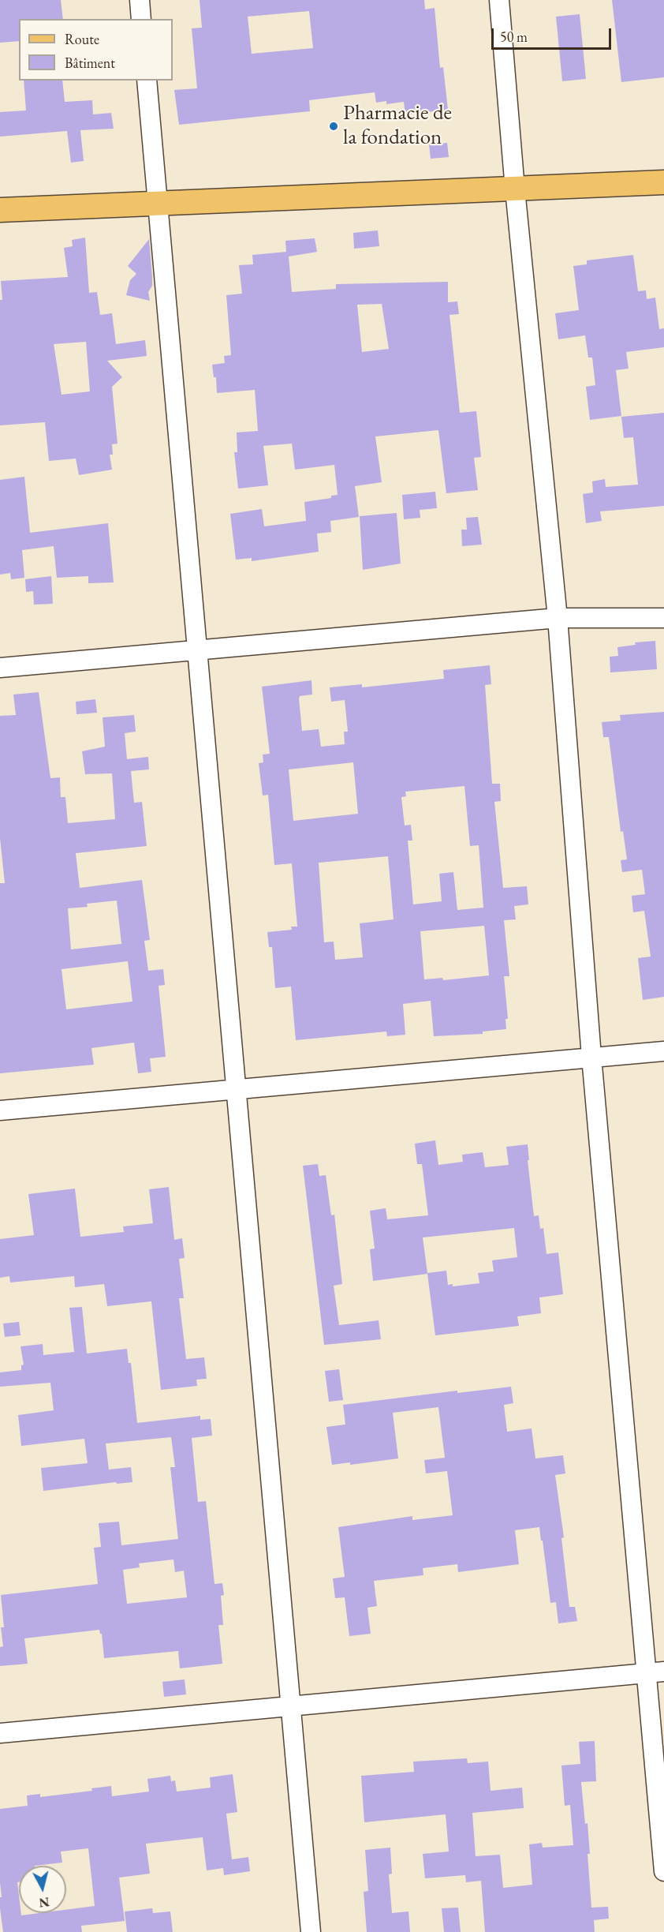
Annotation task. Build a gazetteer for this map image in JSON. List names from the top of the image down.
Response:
{
  "places": ["Pharmacie de la fondation"],
  "legend": ["Route", "Bâtiment"],
  "scale_bar": "50 m",
  "north": "bottom"
}
